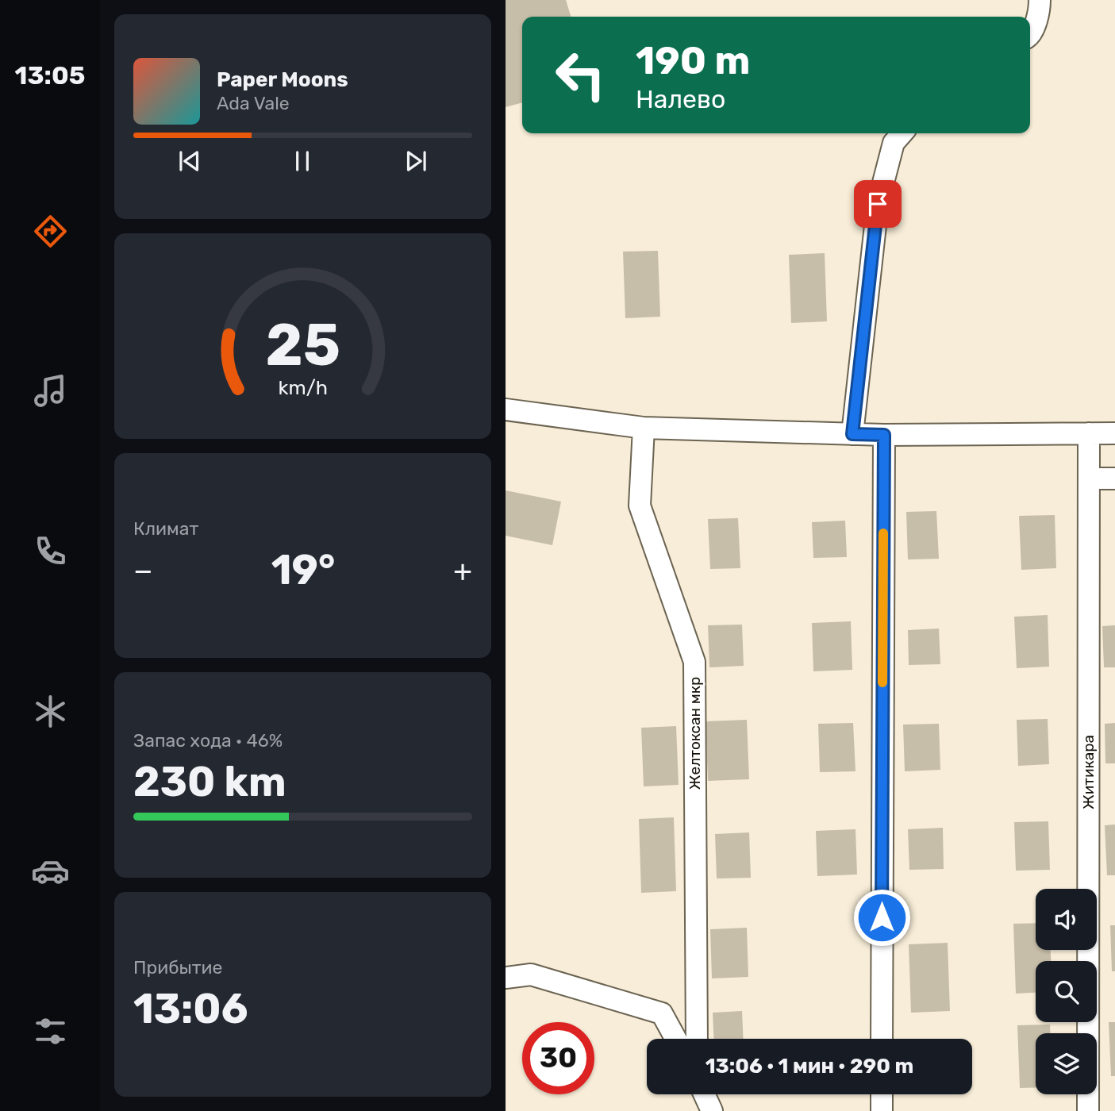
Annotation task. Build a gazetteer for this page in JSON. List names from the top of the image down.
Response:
{
  "streets": {
    "street": ["Желтоксан мкр", "Житикара"]
  },
  "page": {
    "tabs": "13:05",
    "turn": ["190 m", "Налево"],
    "song": ["Paper Moons", "Ada Vale"],
    "tile": [
      "Климат",
      ["Запас хода · 46%", "230 km"],
      ["Прибытие", "13:06"]
    ],
    "heat": ["−", "19°", "+"],
    "limit": "30",
    "trip": "13:06 · 1 мин · 290 m",
    "gauge": ["25", "km/h"]
  }
}
